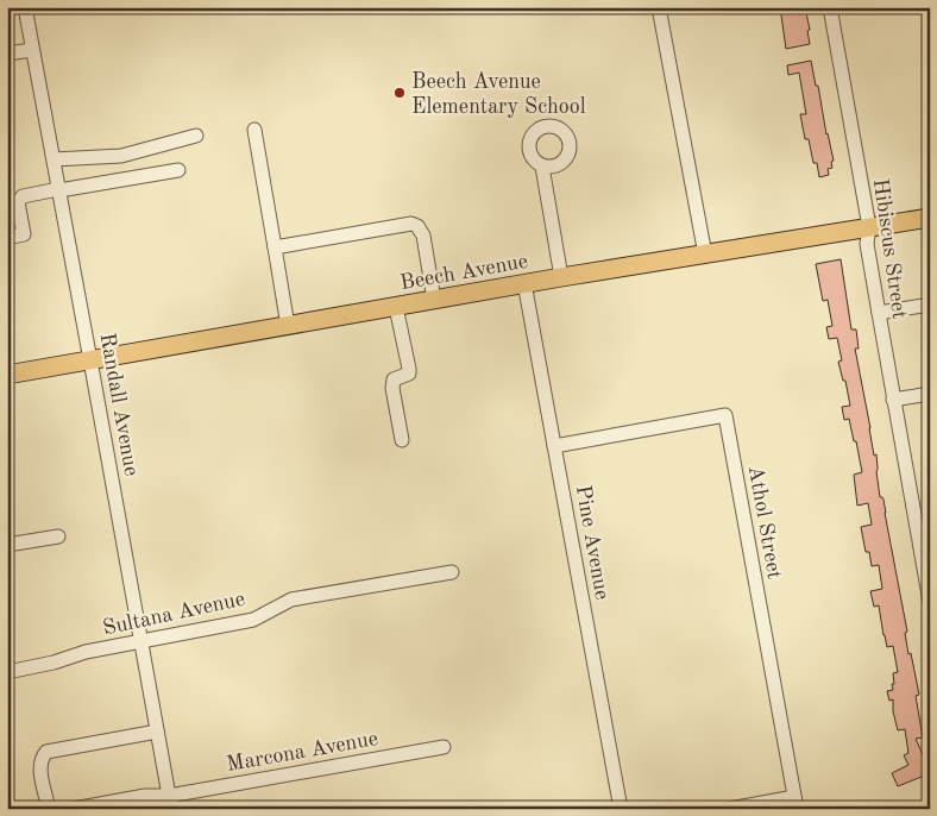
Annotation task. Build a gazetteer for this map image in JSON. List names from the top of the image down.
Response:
{
  "streets": {
    "main road": ["Beech Avenue"],
    "street": [
      "Hibiscus Street",
      "Randall Avenue",
      "Athol Street",
      "Pine Avenue",
      "Sultana Avenue",
      "Marcona Avenue"
    ]
  },
  "crossings": [
    ["Hibiscus Street", "Beech Avenue"],
    ["Beech Avenue", "Randall Avenue"],
    ["Beech Avenue", "Pine Avenue"],
    ["Randall Avenue", "Sultana Avenue"],
    ["Randall Avenue", "Marcona Avenue"],
    ["Athol Street", "Pine Avenue"]
  ],
  "places": ["Beech Avenue Elementary School"]
}
